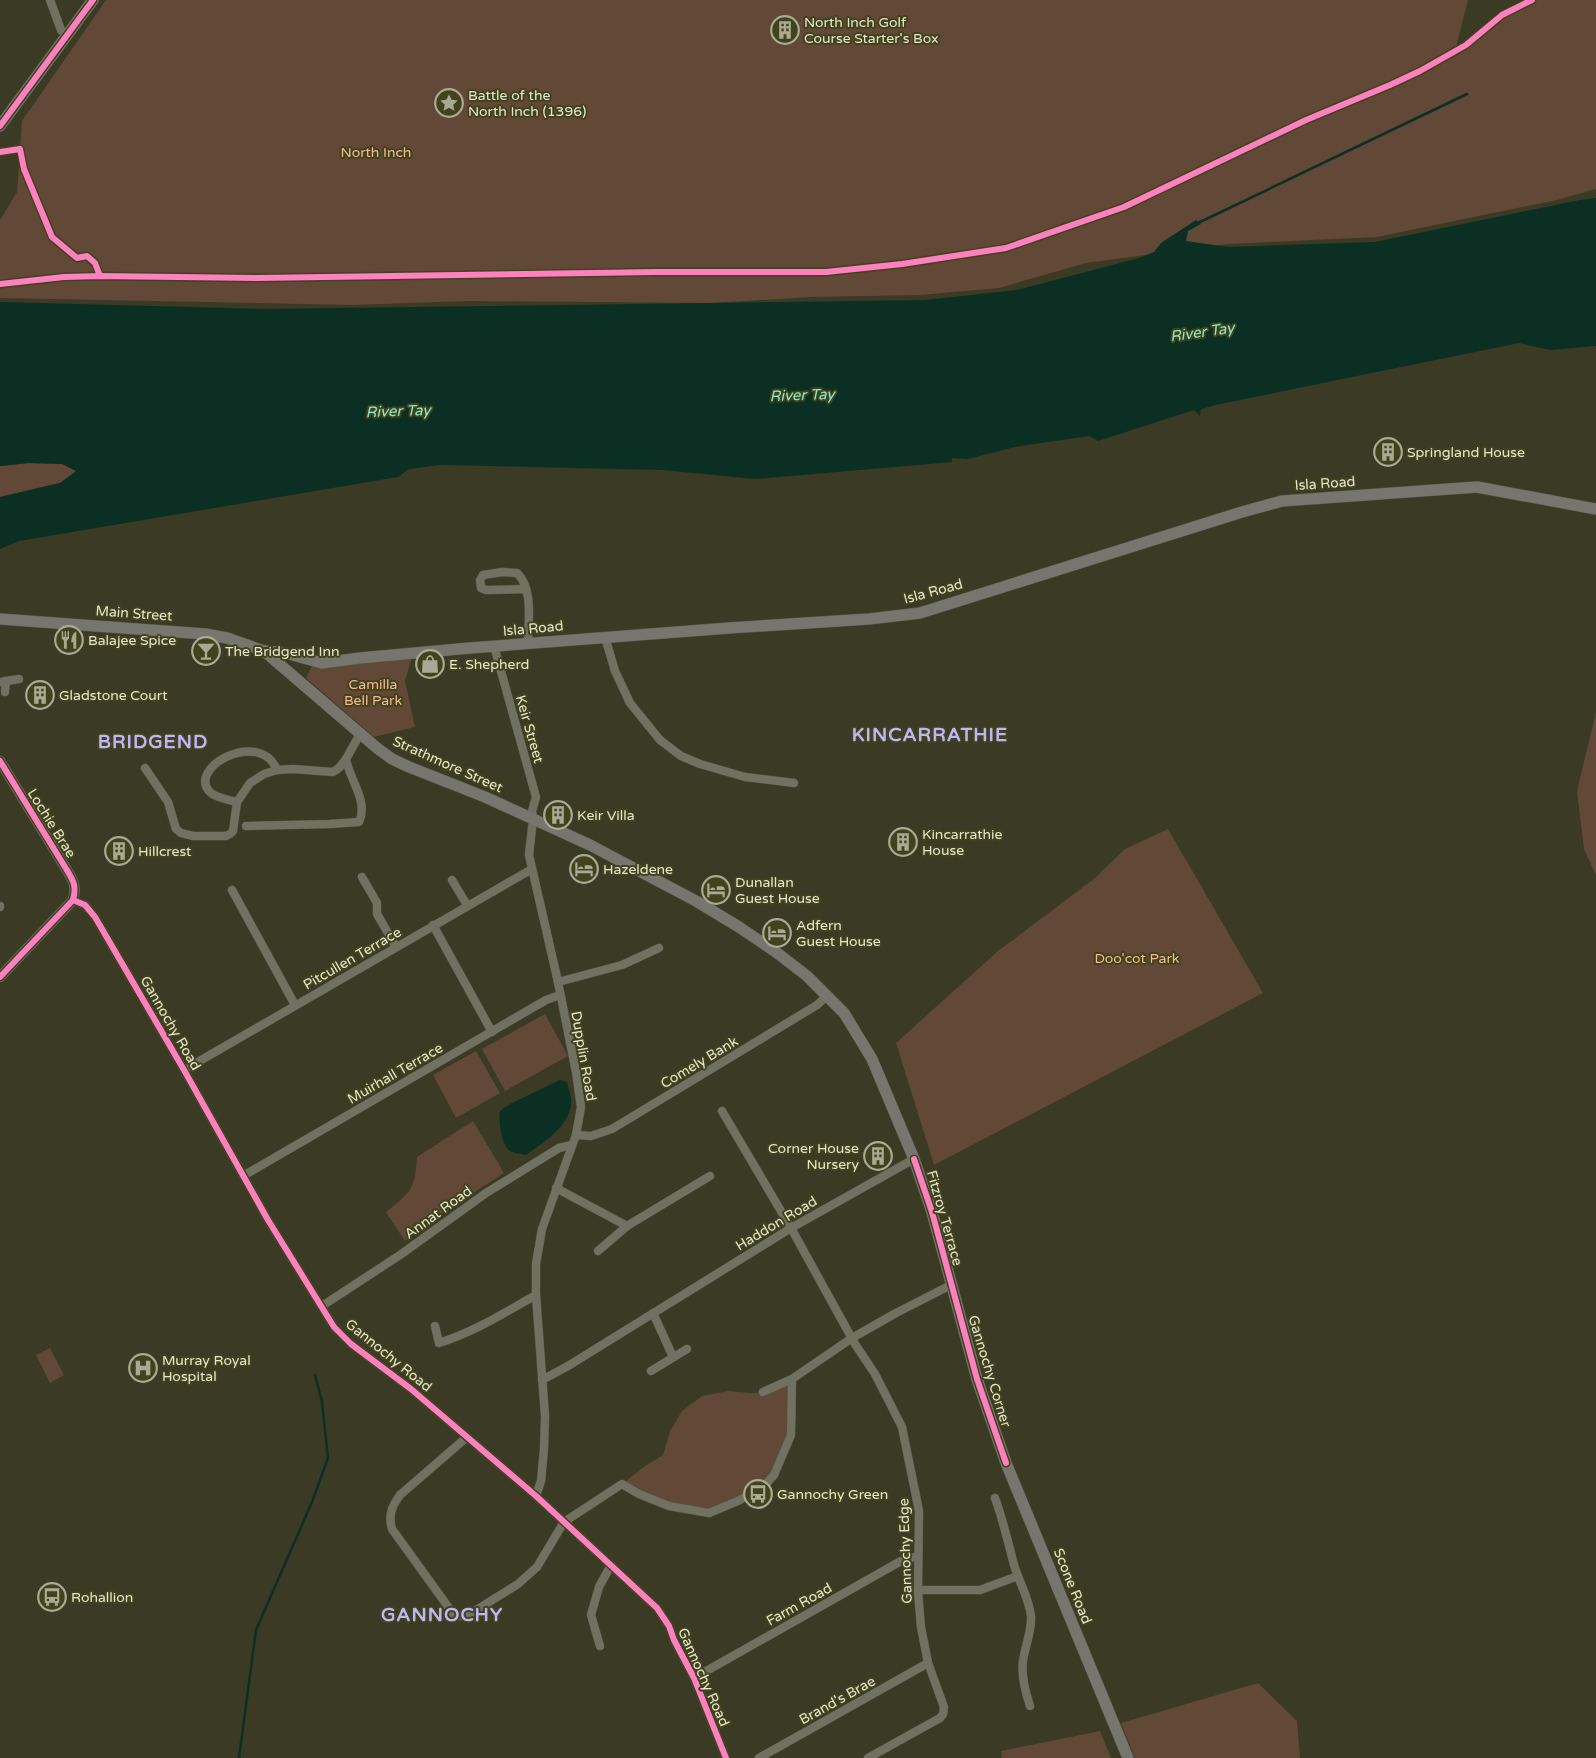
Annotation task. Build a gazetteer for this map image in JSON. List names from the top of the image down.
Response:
{
  "streets": {
    "main road": [
      "Isla Road",
      "Main Street",
      "Strathmore Street",
      "Fitzroy Terrace",
      "Gannochy Corner",
      "Scone Road"
    ],
    "street": [
      "Keir Street",
      "Lochie Brae",
      "Pitcullen Terrace",
      "Gannochy Road",
      "Dupplin Road",
      "Comely Bank",
      "Muirhall Terrace",
      "Annat Road",
      "Haddon Road",
      "Gannochy Edge",
      "Farm Road",
      "Brand's Brae"
    ]
  },
  "crossings": [
    ["Isla Road", "Main Street"],
    ["Isla Road", "Keir Street"],
    ["Isla Road", "Strathmore Street"],
    ["Main Street", "Strathmore Street"],
    ["Keir Street", "Strathmore Street"],
    ["Keir Street", "Dupplin Road"],
    ["Strathmore Street", "Dupplin Road"],
    ["Strathmore Street", "Comely Bank"],
    ["Strathmore Street", "Fitzroy Terrace"],
    ["Lochie Brae", "Gannochy Road"],
    ["Pitcullen Terrace", "Gannochy Road"],
    ["Pitcullen Terrace", "Dupplin Road"],
    ["Gannochy Road", "Dupplin Road"],
    ["Gannochy Road", "Muirhall Terrace"],
    ["Gannochy Road", "Annat Road"],
    ["Gannochy Road", "Farm Road"],
    ["Dupplin Road", "Comely Bank"],
    ["Dupplin Road", "Muirhall Terrace"],
    ["Dupplin Road", "Annat Road"],
    ["Dupplin Road", "Haddon Road"],
    ["Comely Bank", "Fitzroy Terrace"],
    ["Fitzroy Terrace", "Haddon Road"],
    ["Fitzroy Terrace", "Gannochy Corner"],
    ["Haddon Road", "Gannochy Edge"],
    ["Gannochy Corner", "Scone Road"],
    ["Gannochy Edge", "Farm Road"],
    ["Gannochy Edge", "Brand's Brae"]
  ],
  "districts": ["KINCARRATHIE", "BRIDGEND", "GANNOCHY"],
  "water": ["River Tay"],
  "parks": ["North Inch", "Camilla Bell Park", "Doo'cot Park"],
  "places": {
    "building": [
      "North Inch Golf Course Starter's Box",
      "Springland House",
      "Gladstone Court",
      "Keir Villa",
      "Kincarrathie House",
      "Hillcrest",
      "Corner House Nursery"
    ],
    "place": ["Battle of the North Inch (1396)"],
    "restaurant": ["Balajee Spice"],
    "bar": ["The Bridgend Inn"],
    "shop": ["E. Shepherd"],
    "hotel": ["Hazeldene", "Dunallan Guest House", "Adfern Guest House"],
    "hospital": ["Murray Royal Hospital"],
    "bus stop": ["Gannochy Green", "Rohallion"]
  }
}
